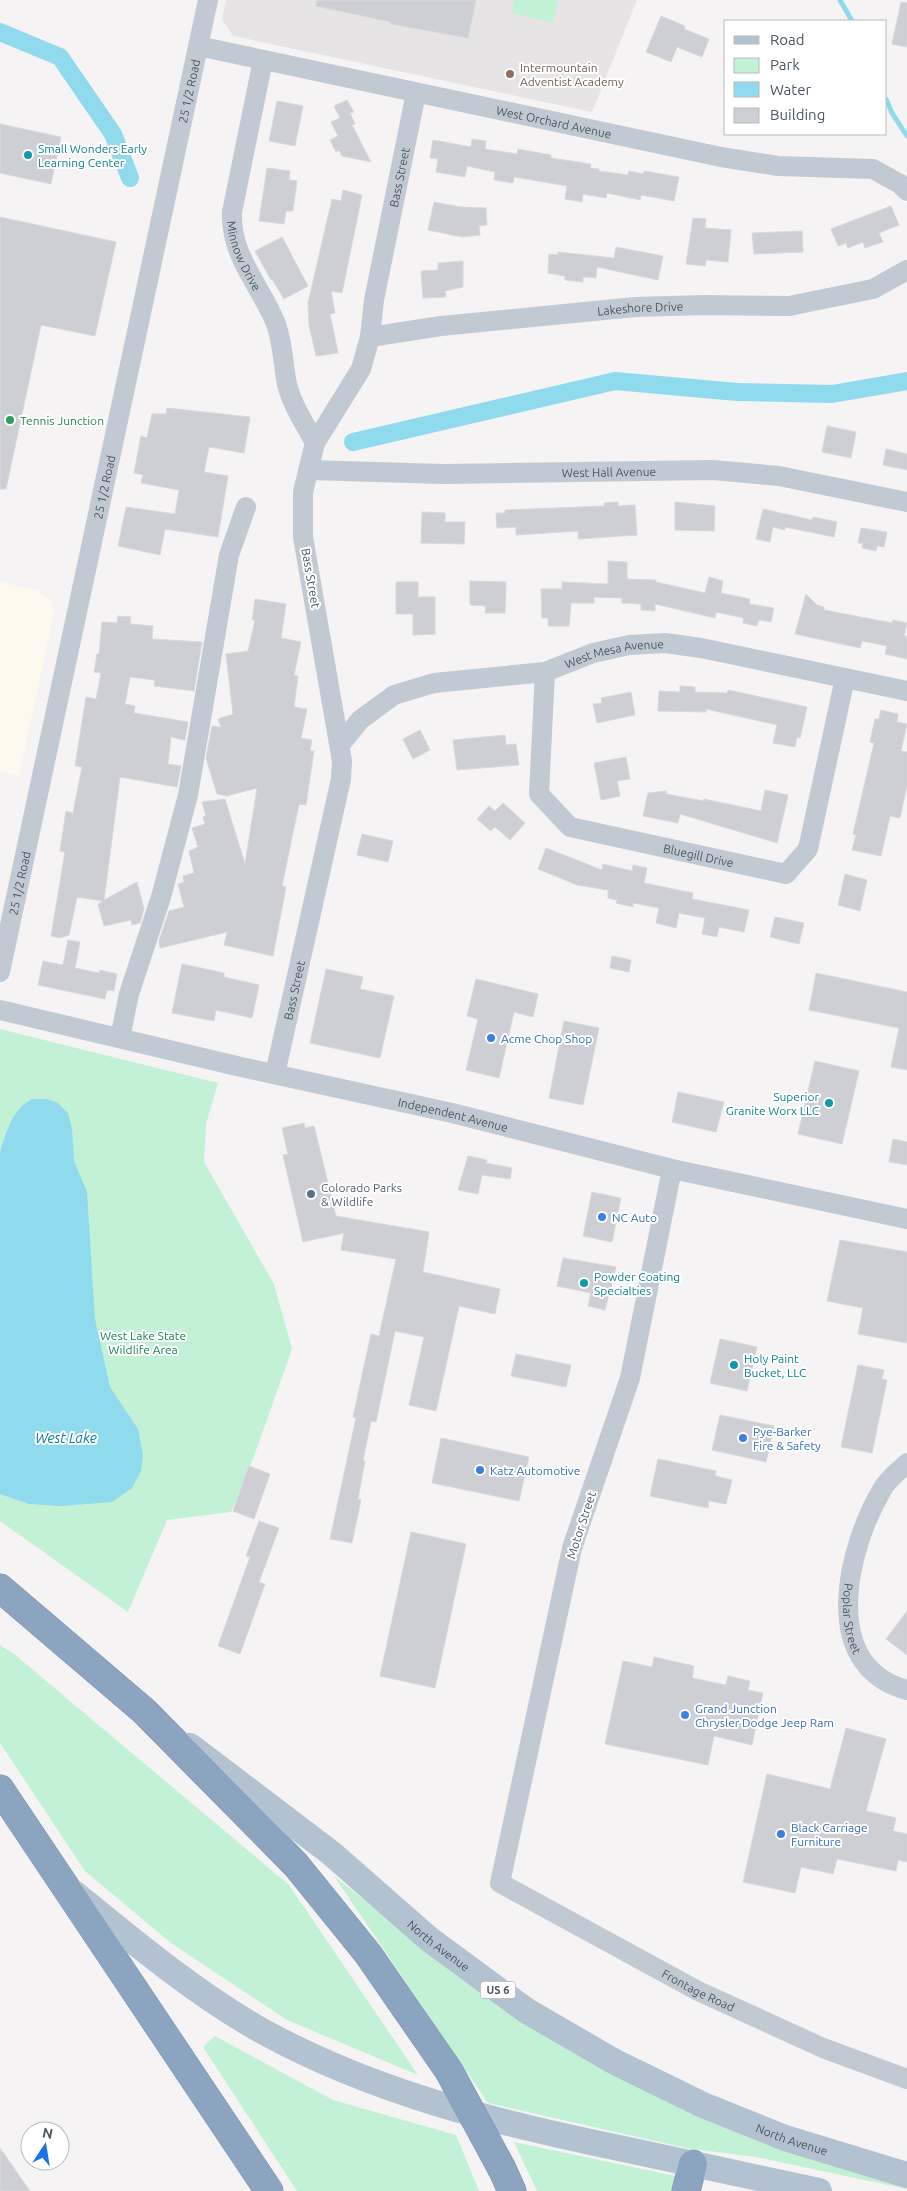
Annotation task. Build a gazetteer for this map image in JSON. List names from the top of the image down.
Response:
{
  "streets": {
    "main road": ["North Avenue", "US 6"],
    "street": [
      "25 1/2 Road",
      "West Orchard Avenue",
      "Bass Street",
      "Minnow Drive",
      "Lakeshore Drive",
      "West Hall Avenue",
      "West Mesa Avenue",
      "Bluegill Drive",
      "Independent Avenue",
      "Motor Street",
      "Poplar Street",
      "Frontage Road"
    ]
  },
  "crossings": [
    ["25 1/2 Road", "West Orchard Avenue"],
    ["West Orchard Avenue", "Bass Street"],
    ["West Orchard Avenue", "Minnow Drive"],
    ["Bass Street", "Minnow Drive"],
    ["Bass Street", "Lakeshore Drive"],
    ["Bass Street", "West Hall Avenue"],
    ["Bass Street", "West Mesa Avenue"],
    ["Bass Street", "Independent Avenue"],
    ["West Mesa Avenue", "Bluegill Drive"],
    ["Independent Avenue", "Motor Street"],
    ["Motor Street", "Frontage Road"]
  ],
  "water": ["West Lake"],
  "parks": ["West Lake State Wildlife Area"],
  "places": [
    "Intermountain Adventist Academy",
    "Small Wonders Early Learning Center",
    "Tennis Junction",
    "Acme Chop Shop",
    "Superior Granite Worx LLC",
    "Colorado Parks & Wildlife",
    "NC Auto",
    "Powder Coating Specialties",
    "Holy Paint Bucket, LLC",
    "Pye-Barker Fire & Safety",
    "Katz Automotive",
    "Grand Junction Chrysler Dodge Jeep Ram",
    "Black Carriage Furniture"
  ],
  "legend": [
    "Road",
    "Park",
    "Water",
    "Building"
  ],
  "north": "top"
}
